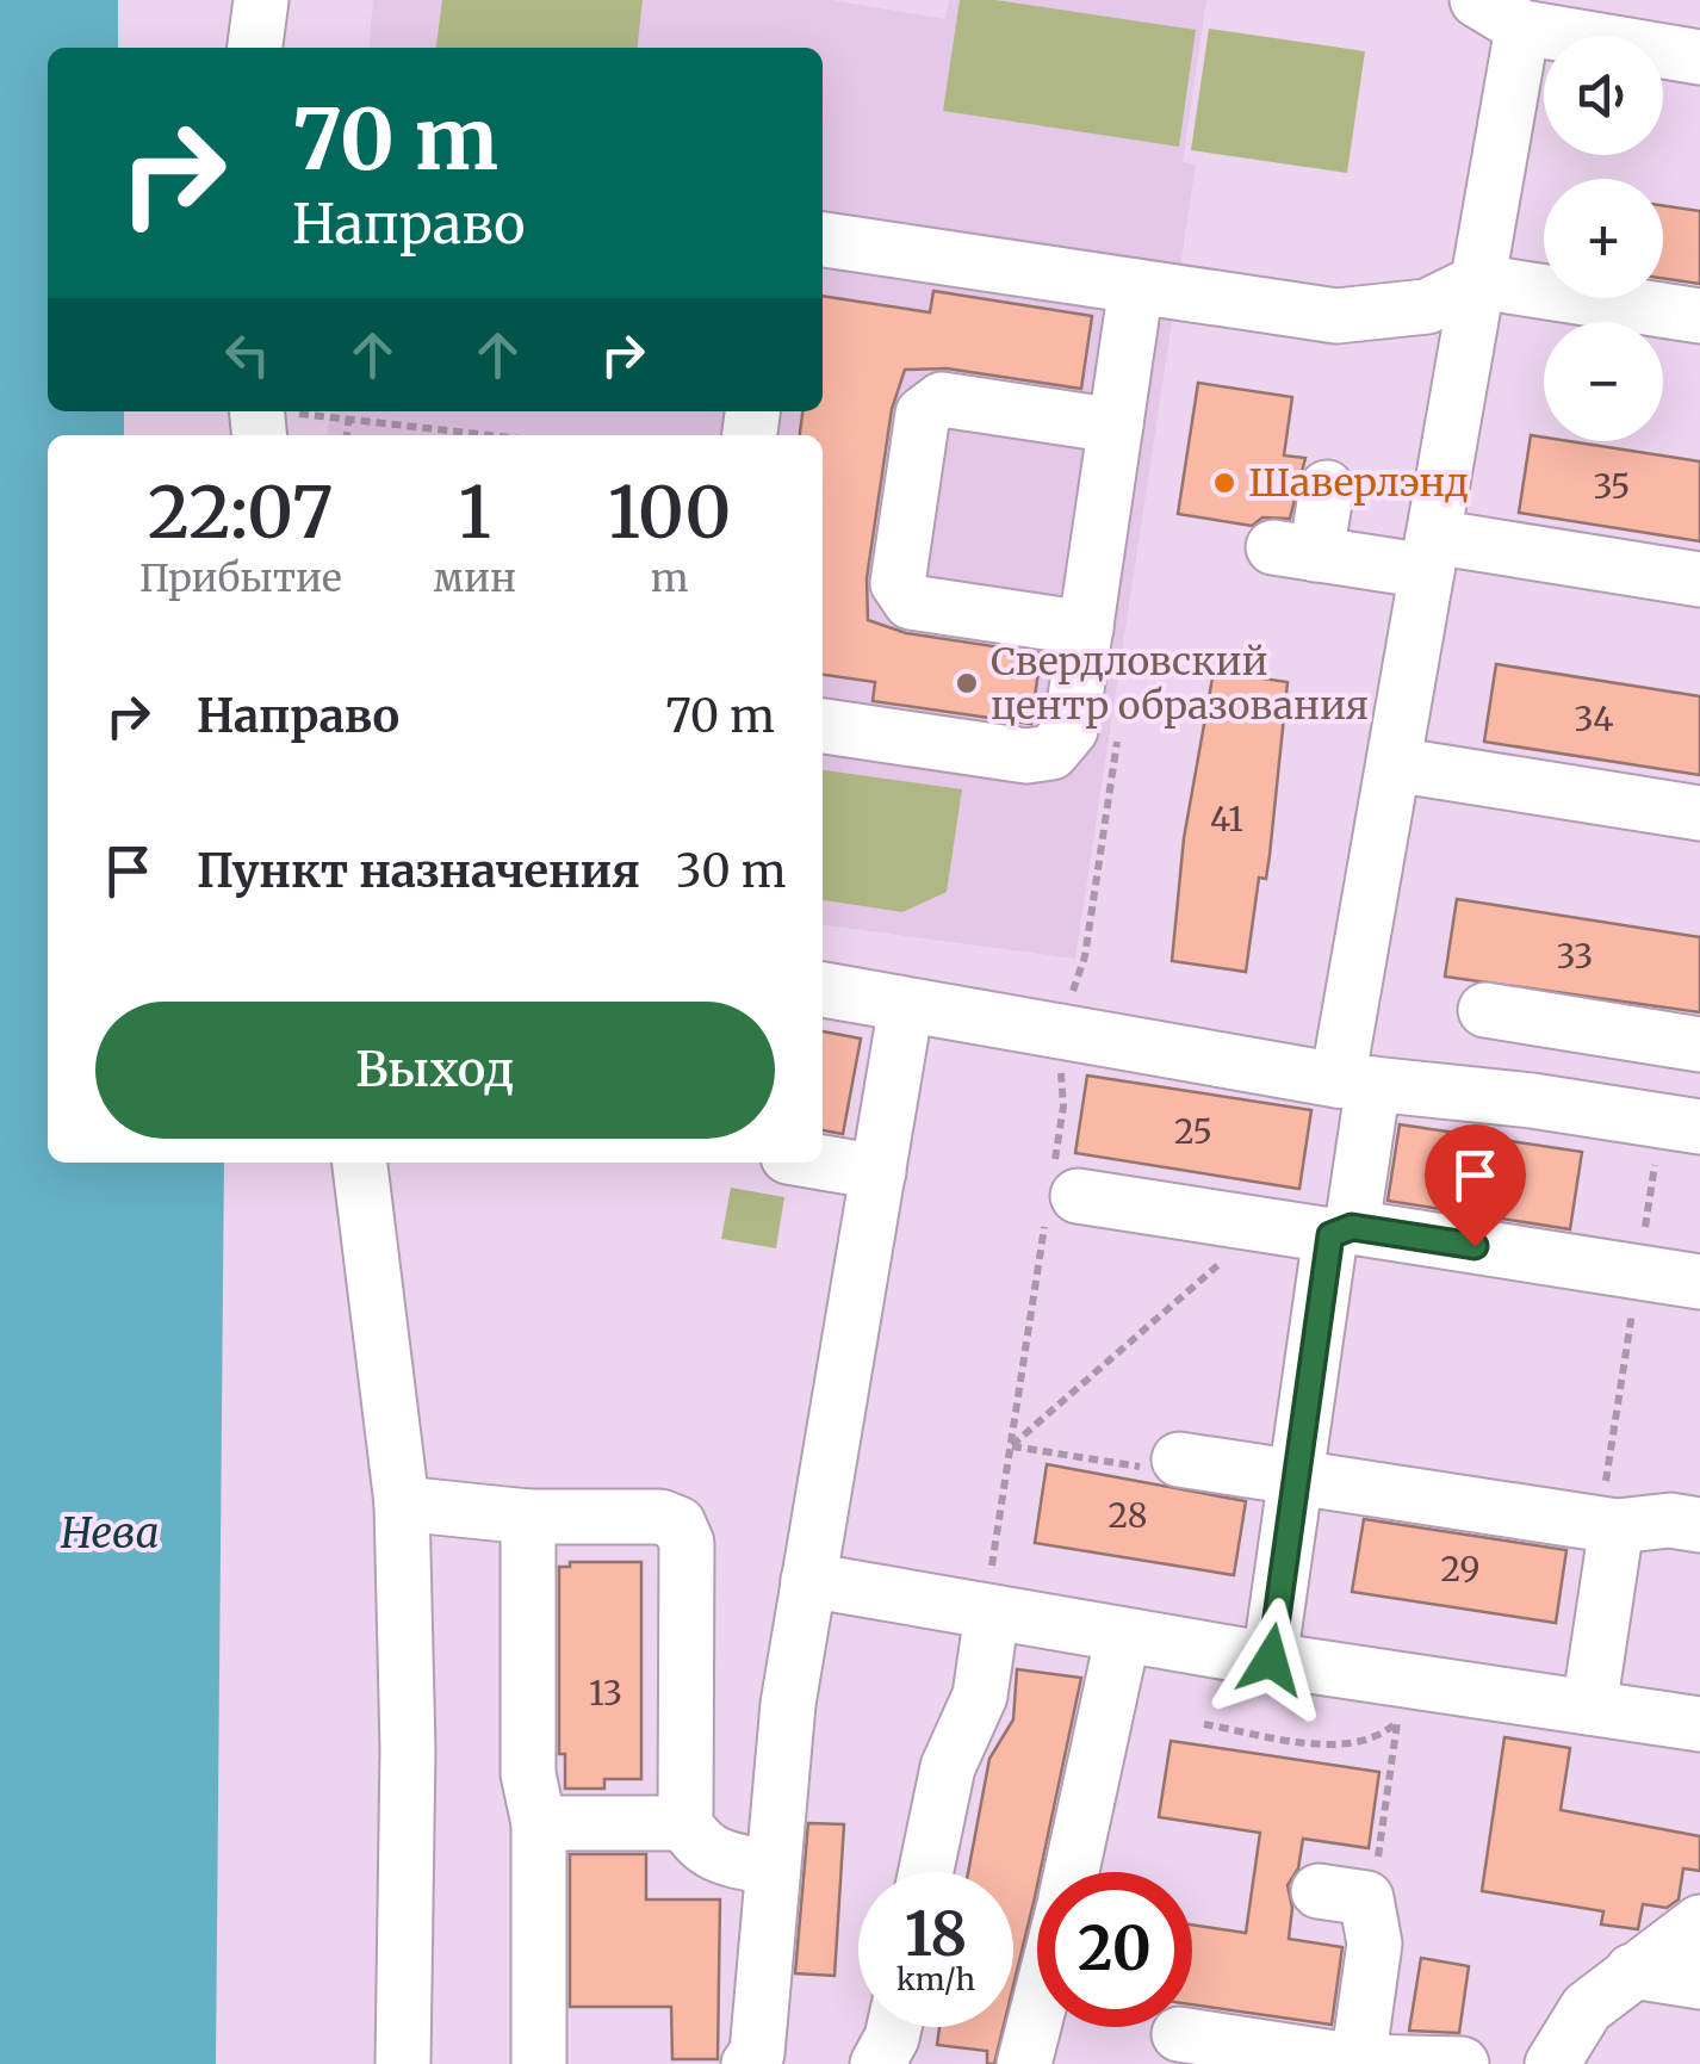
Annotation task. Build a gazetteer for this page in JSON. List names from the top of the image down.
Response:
{
  "water": ["Нева"],
  "places": ["Шаверлэнд", "Свердловский центр образования"],
  "house_numbers": [
    "35",
    "34",
    "41",
    "33",
    "25",
    "28",
    "29",
    "13"
  ],
  "page": {
    "map_buttons": ["+", "−"],
    "turn": ["70 m", "Направо"],
    "eta": [
      "22:07",
      "Прибытие",
      "1",
      "мин",
      "100",
      "m"
    ],
    "list": [
      {
        "name": "Направо",
        "value": "70 m"
      },
      {
        "name": "Пункт назначения",
        "value": "30 m"
      }
    ],
    "buttons": "Выход",
    "speed": "18 km/h",
    "limit": "20"
  }
}
